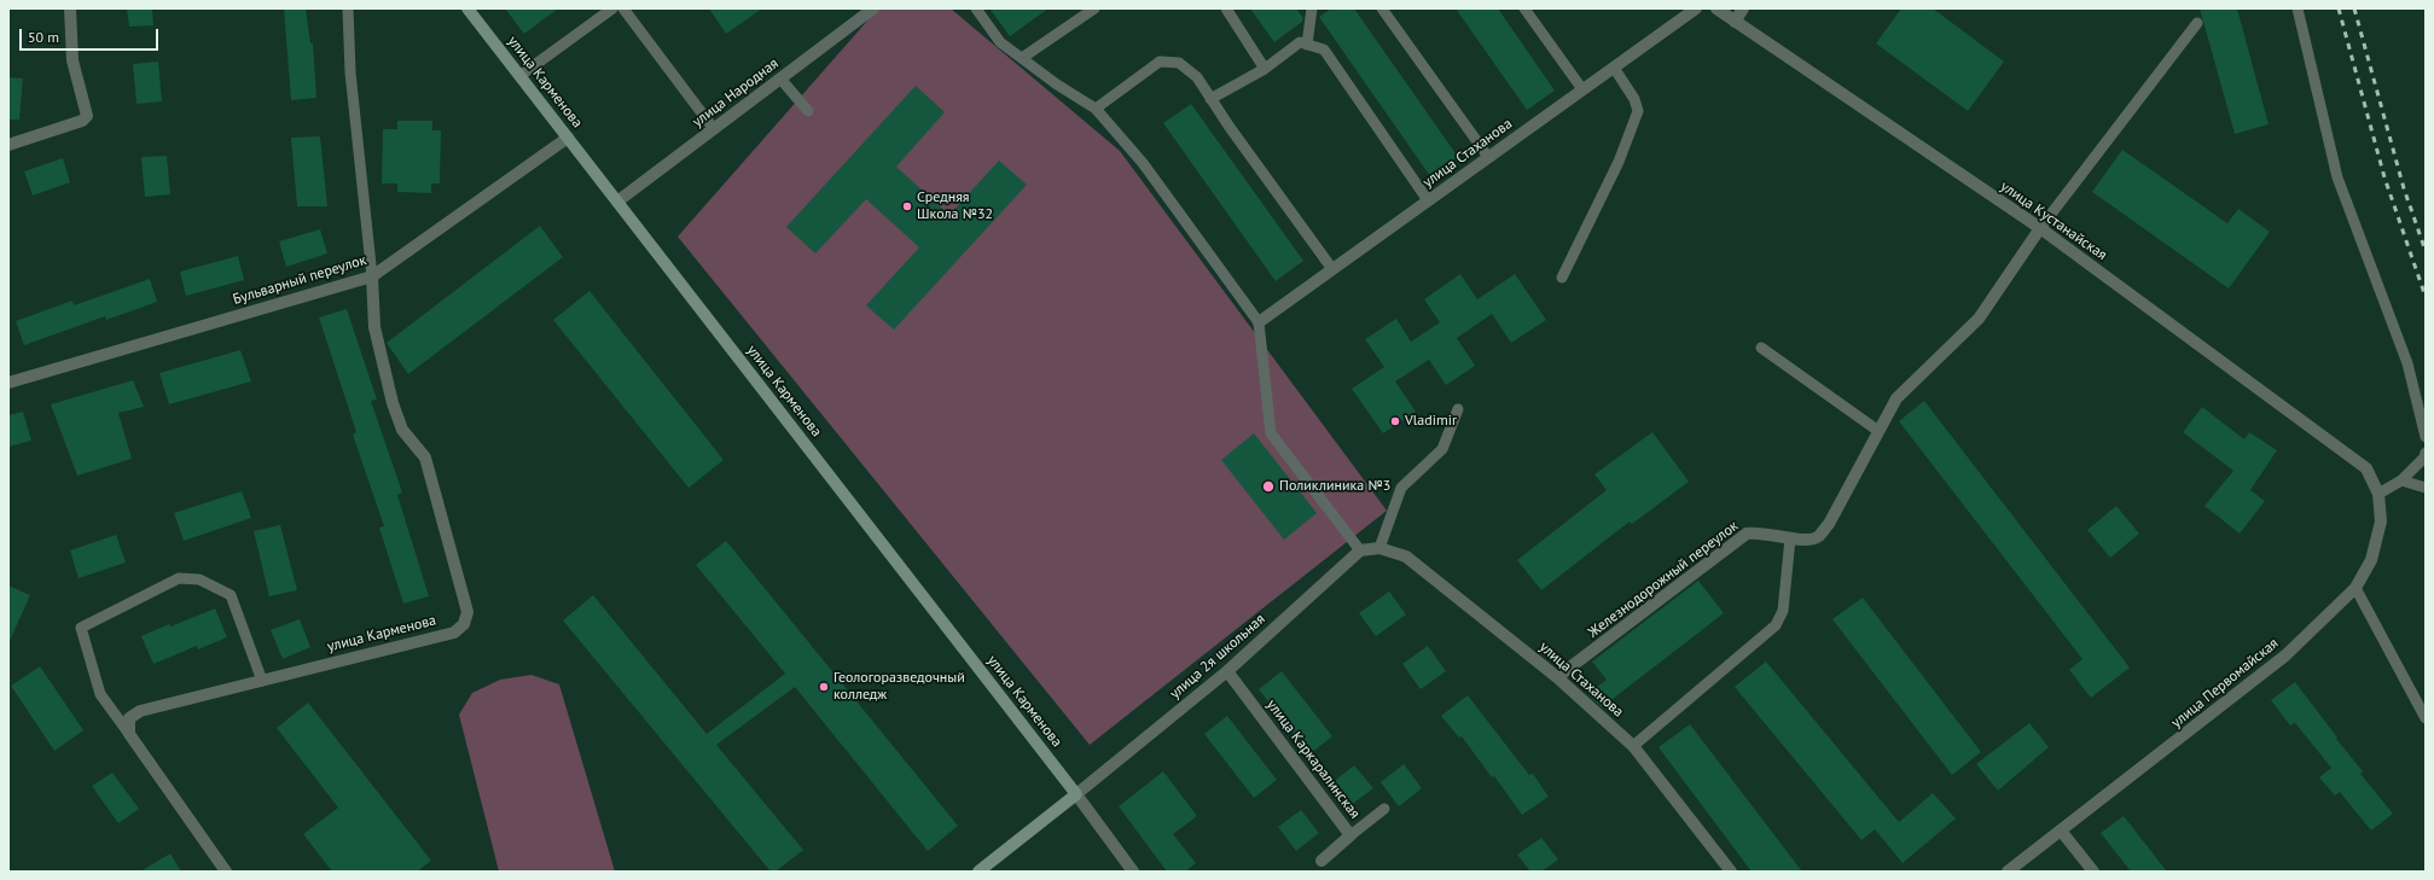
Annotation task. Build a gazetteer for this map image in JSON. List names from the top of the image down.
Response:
{
  "streets": {
    "street": [
      "улица Карменова",
      "улица Народная",
      "улица Стаханова",
      "улица Кустанайская",
      "Бульварный переулок",
      "Железнодорожный переулок",
      "улица 2я школьная",
      "улица Первомайская",
      "улица Каркаралинская"
    ]
  },
  "crossings": [
    ["улица Карменова", "улица Народная"],
    ["улица Карменова", "Бульварный переулок"],
    ["улица Карменова", "улица 2я школьная"],
    ["улица Стаханова", "Железнодорожный переулок"],
    ["улица Кустанайская", "Железнодорожный переулок"],
    ["улица Кустанайская", "улица Первомайская"],
    ["улица 2я школьная", "улица Каркаралинская"]
  ],
  "places": [
    "Средняя Школа №32",
    "Vladimir",
    "Поликлиника №3",
    "Геологоразведочный колледж"
  ],
  "scale_bar": "50 m"
}
